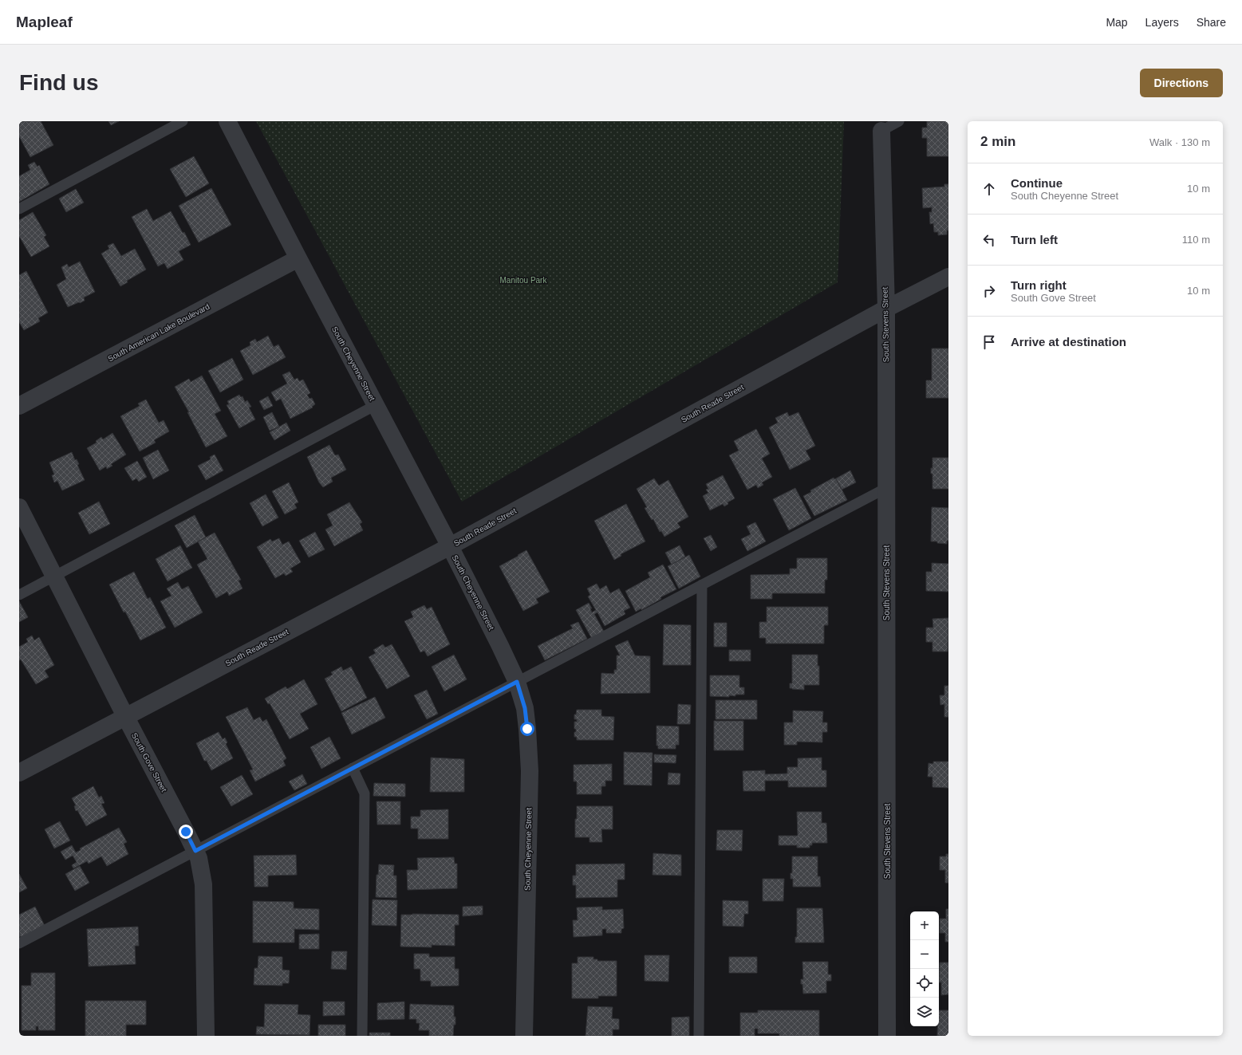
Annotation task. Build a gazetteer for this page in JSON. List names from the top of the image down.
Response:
{
  "streets": {
    "street": [
      "South Stevens Street",
      "South American Lake Boulevard",
      "South Cheyenne Street",
      "South Reade Street",
      "South Gove Street"
    ]
  },
  "crossings": [
    ["South Stevens Street", "South Reade Street"],
    ["South American Lake Boulevard", "South Cheyenne Street"],
    ["South Cheyenne Street", "South Reade Street"],
    ["South Reade Street", "South Gove Street"]
  ],
  "parks": ["Manitou Park"],
  "page": {
    "header": "Mapleaf",
    "nav": ["Map", "Layers", "Share"],
    "buttons": "Directions",
    "title": "Find us",
    "heading": ["2 min", "Walk · 130 m"],
    "list": [
      ["Continue", "South Cheyenne Street", "10 m"],
      ["Turn left", "110 m"],
      ["Turn right", "South Gove Street", "10 m"],
      "Arrive at destination"
    ],
    "map_buttons": ["+", "−"]
  }
}
